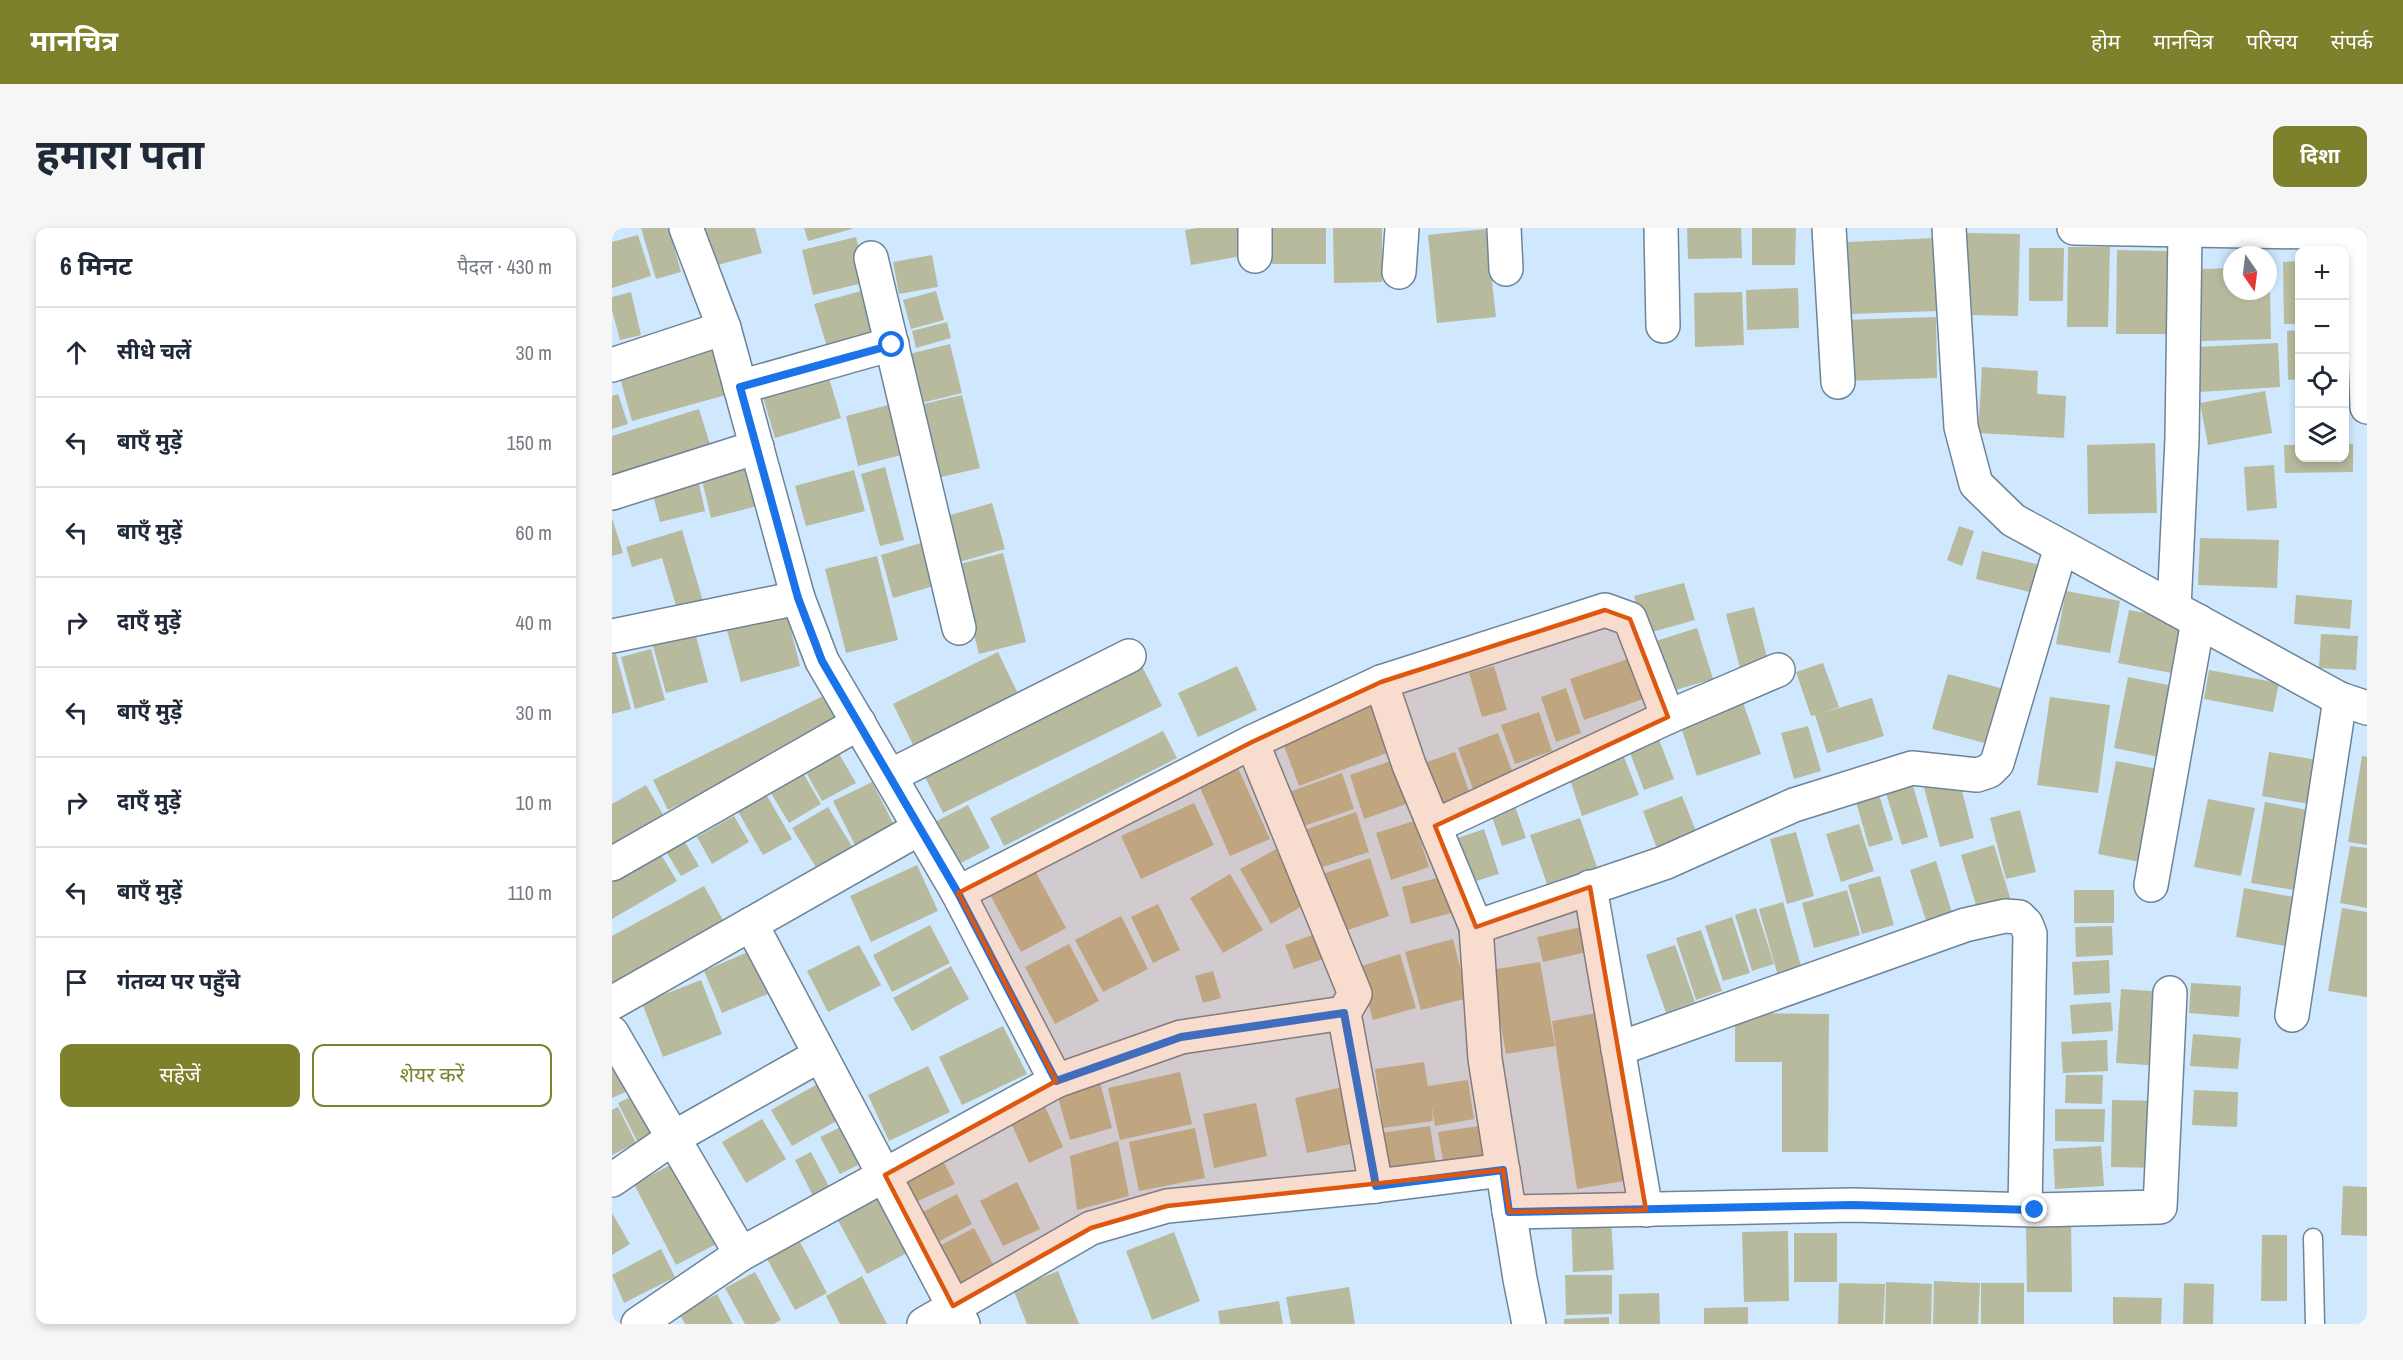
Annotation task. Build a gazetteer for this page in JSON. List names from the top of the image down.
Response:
{
  "north": "bottom",
  "page": {
    "header": "मानचित्र",
    "nav": [
      "होम",
      "मानचित्र",
      "परिचय",
      "संपर्क"
    ],
    "title": "हमारा पता",
    "buttons": [
      "दिशा",
      ["सहेजें", "शेयर करें"]
    ],
    "heading": ["6 मिनट", "पैदल · 430 m"],
    "map_buttons": ["+", "−"],
    "list": [
      ["सीधे चलें", "30 m"],
      ["बाएँ मुड़ें", "150 m"],
      ["बाएँ मुड़ें", "60 m"],
      ["दाएँ मुड़ें", "40 m"],
      ["बाएँ मुड़ें", "30 m"],
      ["दाएँ मुड़ें", "10 m"],
      ["बाएँ मुड़ें", "110 m"],
      "गंतव्य पर पहुँचे"
    ]
  }
}
